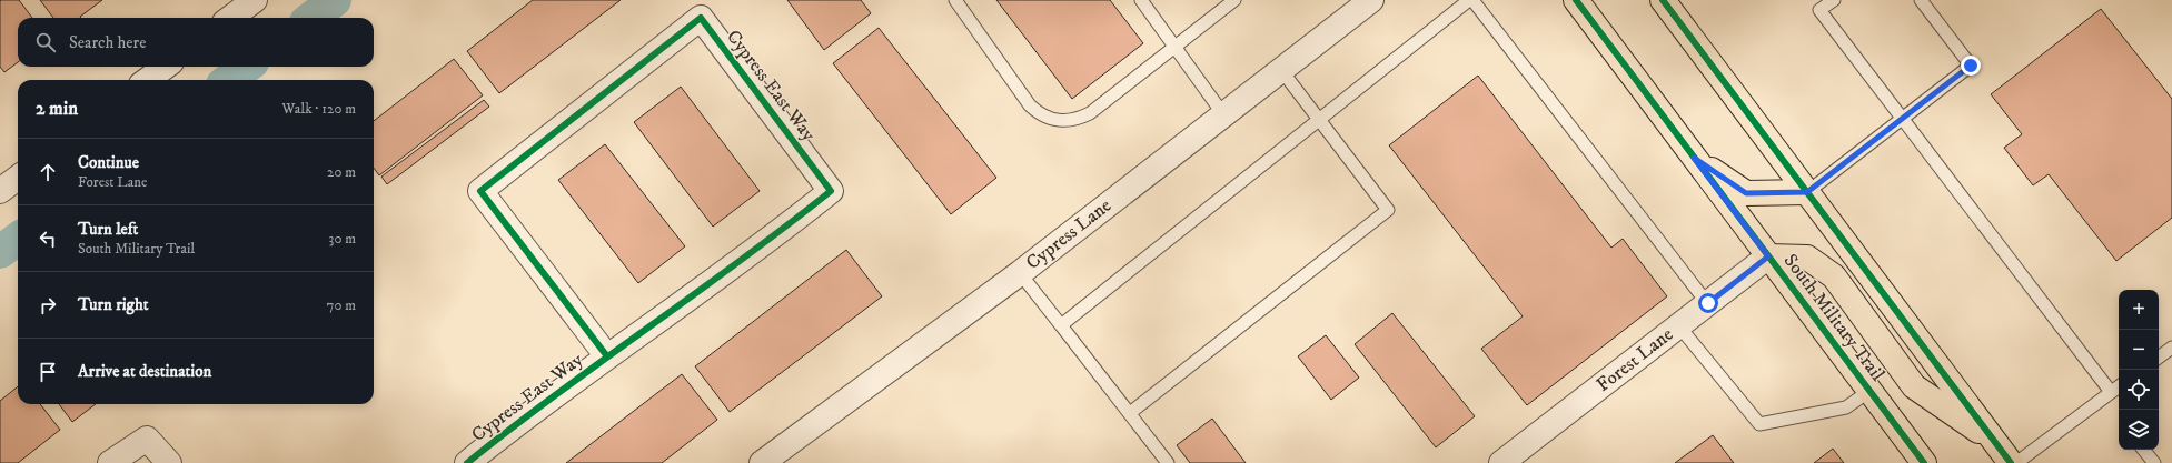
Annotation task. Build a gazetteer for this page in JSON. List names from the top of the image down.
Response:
{
  "streets": {
    "main road": ["South Military Trail"],
    "street": ["Cypress East Way", "Cypress Lane", "Forest Lane"]
  },
  "crossings": [
    ["South Military Trail", "Forest Lane"]
  ],
  "page": {
    "search": "Search here",
    "heading": ["2 min", "Walk · 120 m"],
    "list": [
      ["Continue", "Forest Lane", "20 m"],
      ["Turn left", "South Military Trail", "30 m"],
      ["Turn right", "70 m"],
      "Arrive at destination"
    ],
    "map_buttons": ["+", "−"]
  }
}
